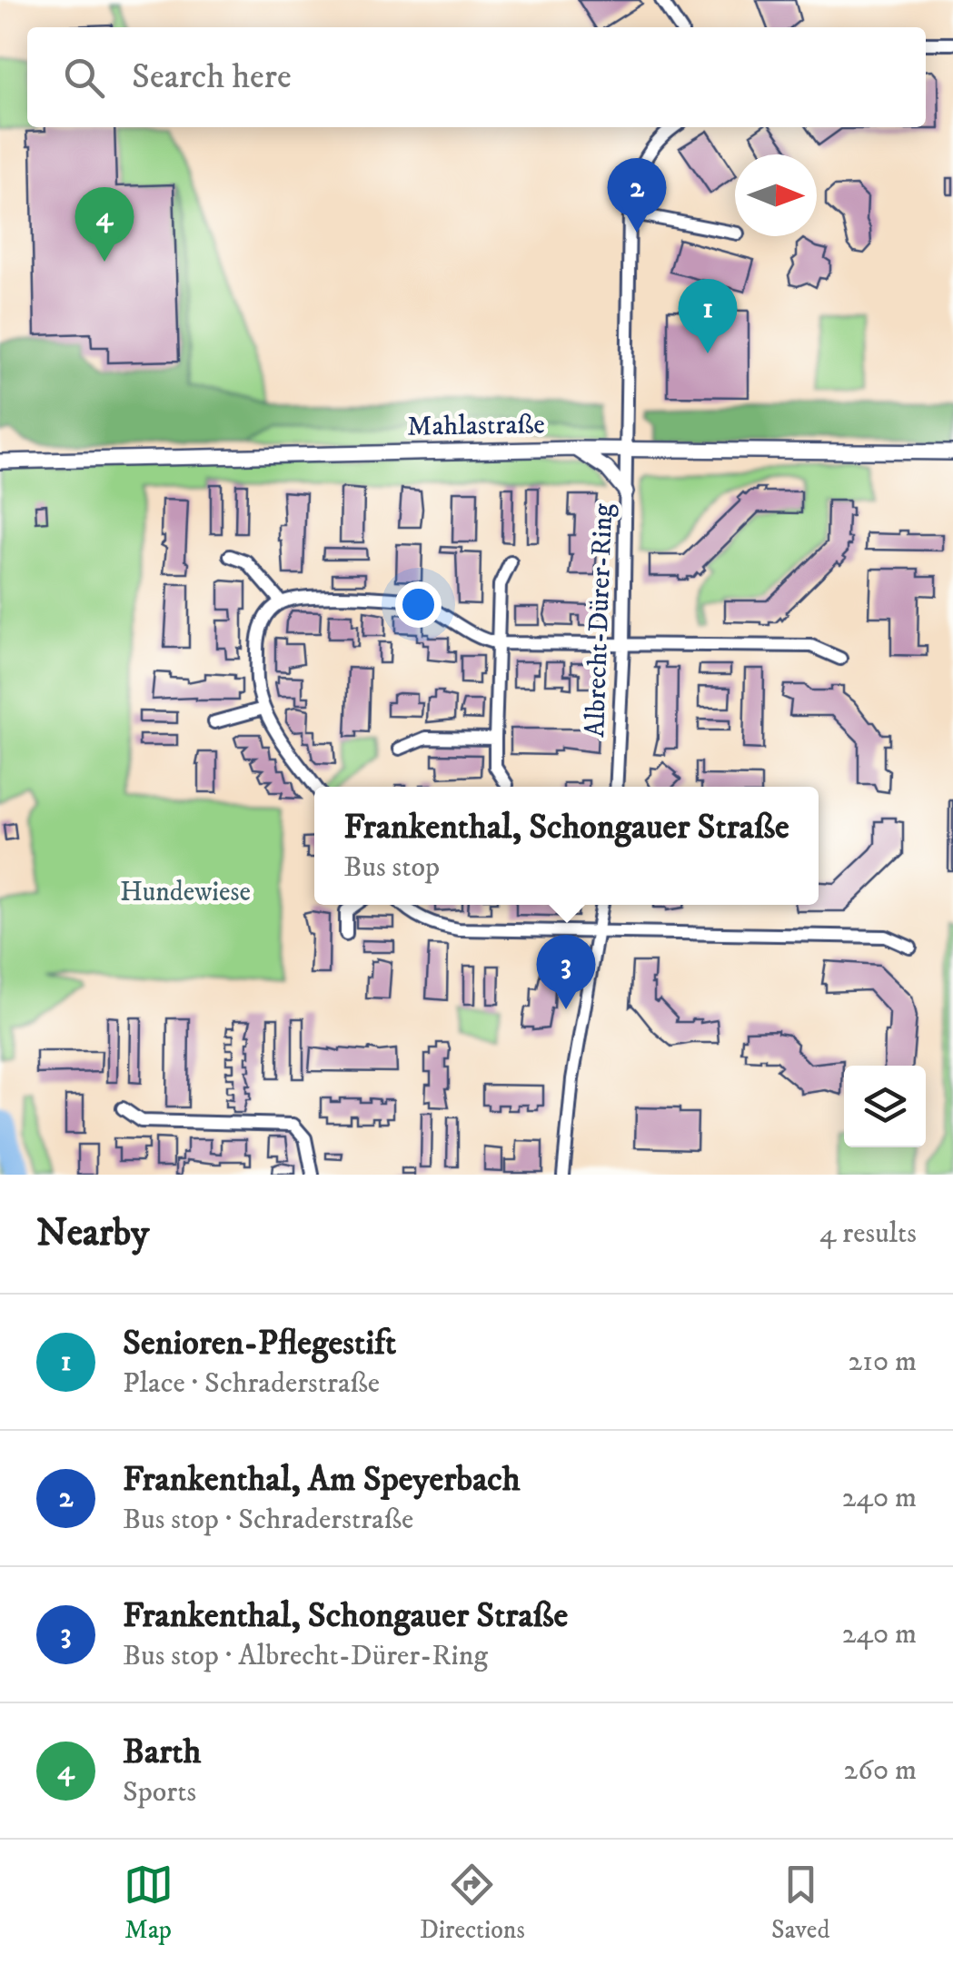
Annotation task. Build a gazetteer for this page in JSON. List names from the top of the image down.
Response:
{
  "streets": {
    "street": ["Mahlastraße", "Albrecht-Dürer-Ring"]
  },
  "crossings": [
    ["Mahlastraße", "Albrecht-Dürer-Ring"]
  ],
  "parks": ["Hundewiese"],
  "north": "right",
  "page": {
    "search": "Search here",
    "pins": [
      "2",
      "4",
      "1",
      "3"
    ],
    "popup": ["Frankenthal, Schongauer Straße", "Bus stop"],
    "heading": ["Nearby", "4 results"],
    "list": [
      {
        "mark": "1",
        "name": "Senioren-Pflegestift",
        "note": "Place · Schraderstraße",
        "value": "210 m"
      },
      {
        "mark": "2",
        "name": "Frankenthal, Am Speyerbach",
        "note": "Bus stop · Schraderstraße",
        "value": "240 m"
      },
      {
        "mark": "3",
        "name": "Frankenthal, Schongauer Straße",
        "note": "Bus stop · Albrecht-Dürer-Ring",
        "value": "240 m"
      },
      {
        "mark": "4",
        "name": "Barth",
        "note": "Sports",
        "value": "260 m"
      }
    ],
    "nav": ["Map", "Directions", "Saved"]
  }
}
